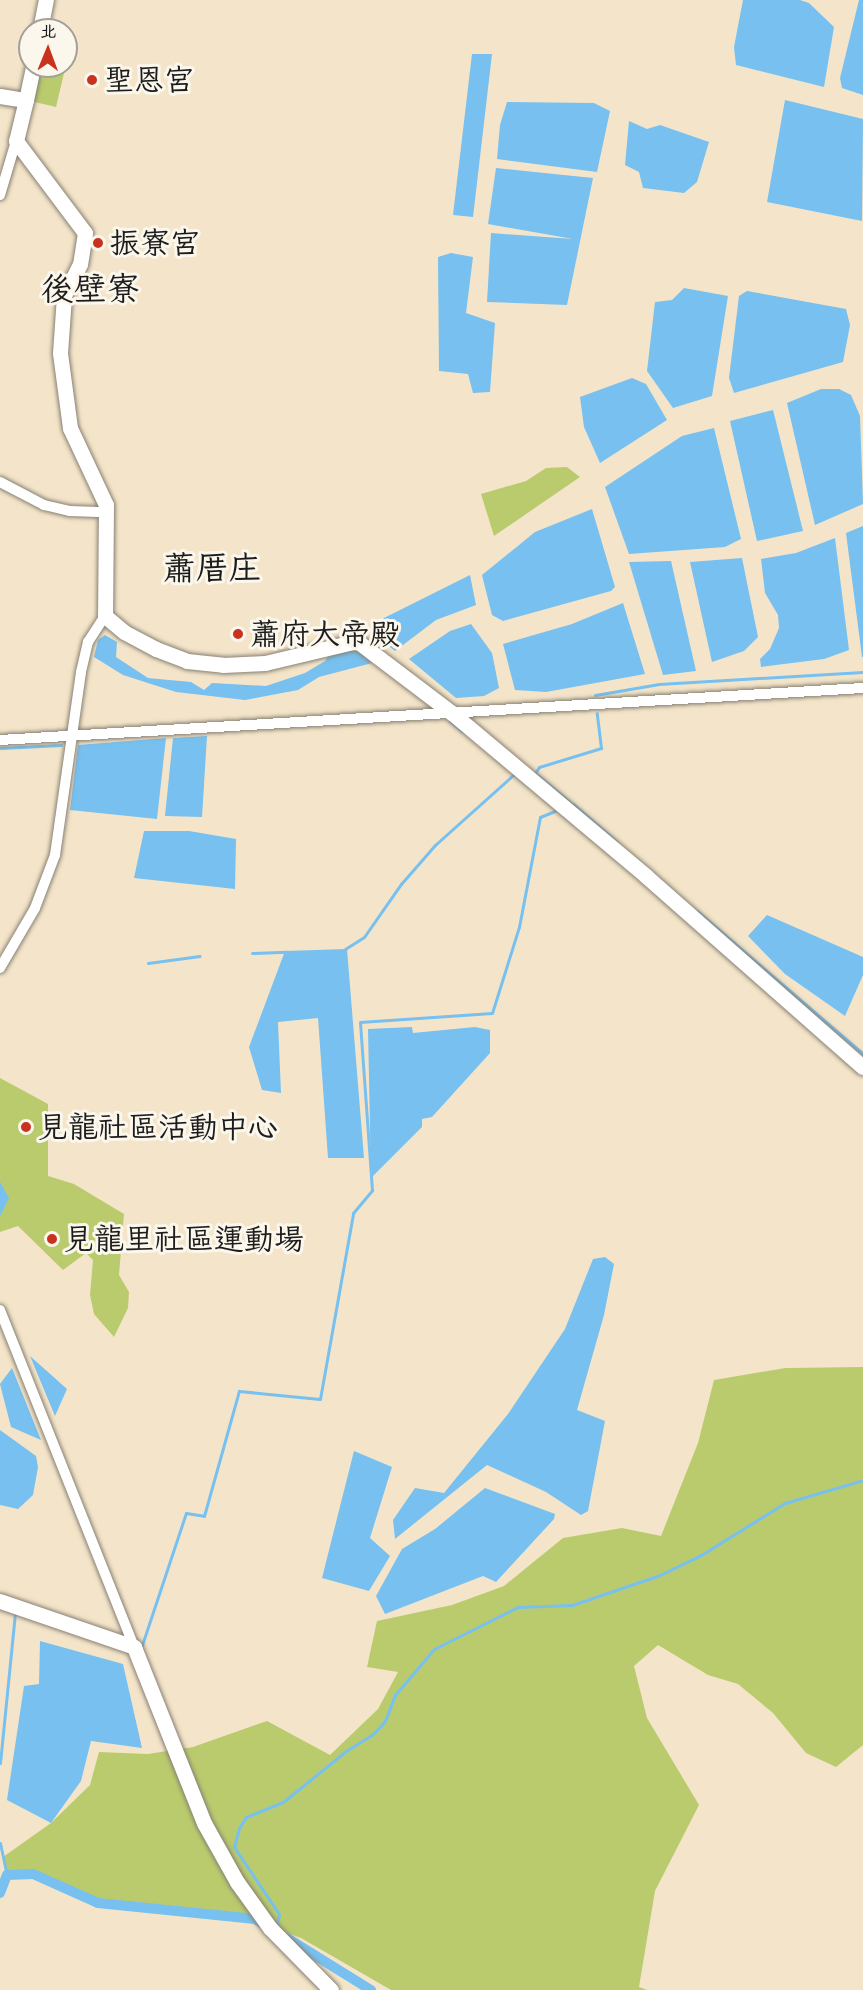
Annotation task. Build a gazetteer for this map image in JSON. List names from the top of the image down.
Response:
{
  "districts": ["後壁寮", "蕭厝庄"],
  "places": [
    "聖恩宮",
    "振寮宮",
    "蕭府大帝殿",
    "見龍社區活動中心",
    "見龍里社區運動場"
  ],
  "north": "top"
}
